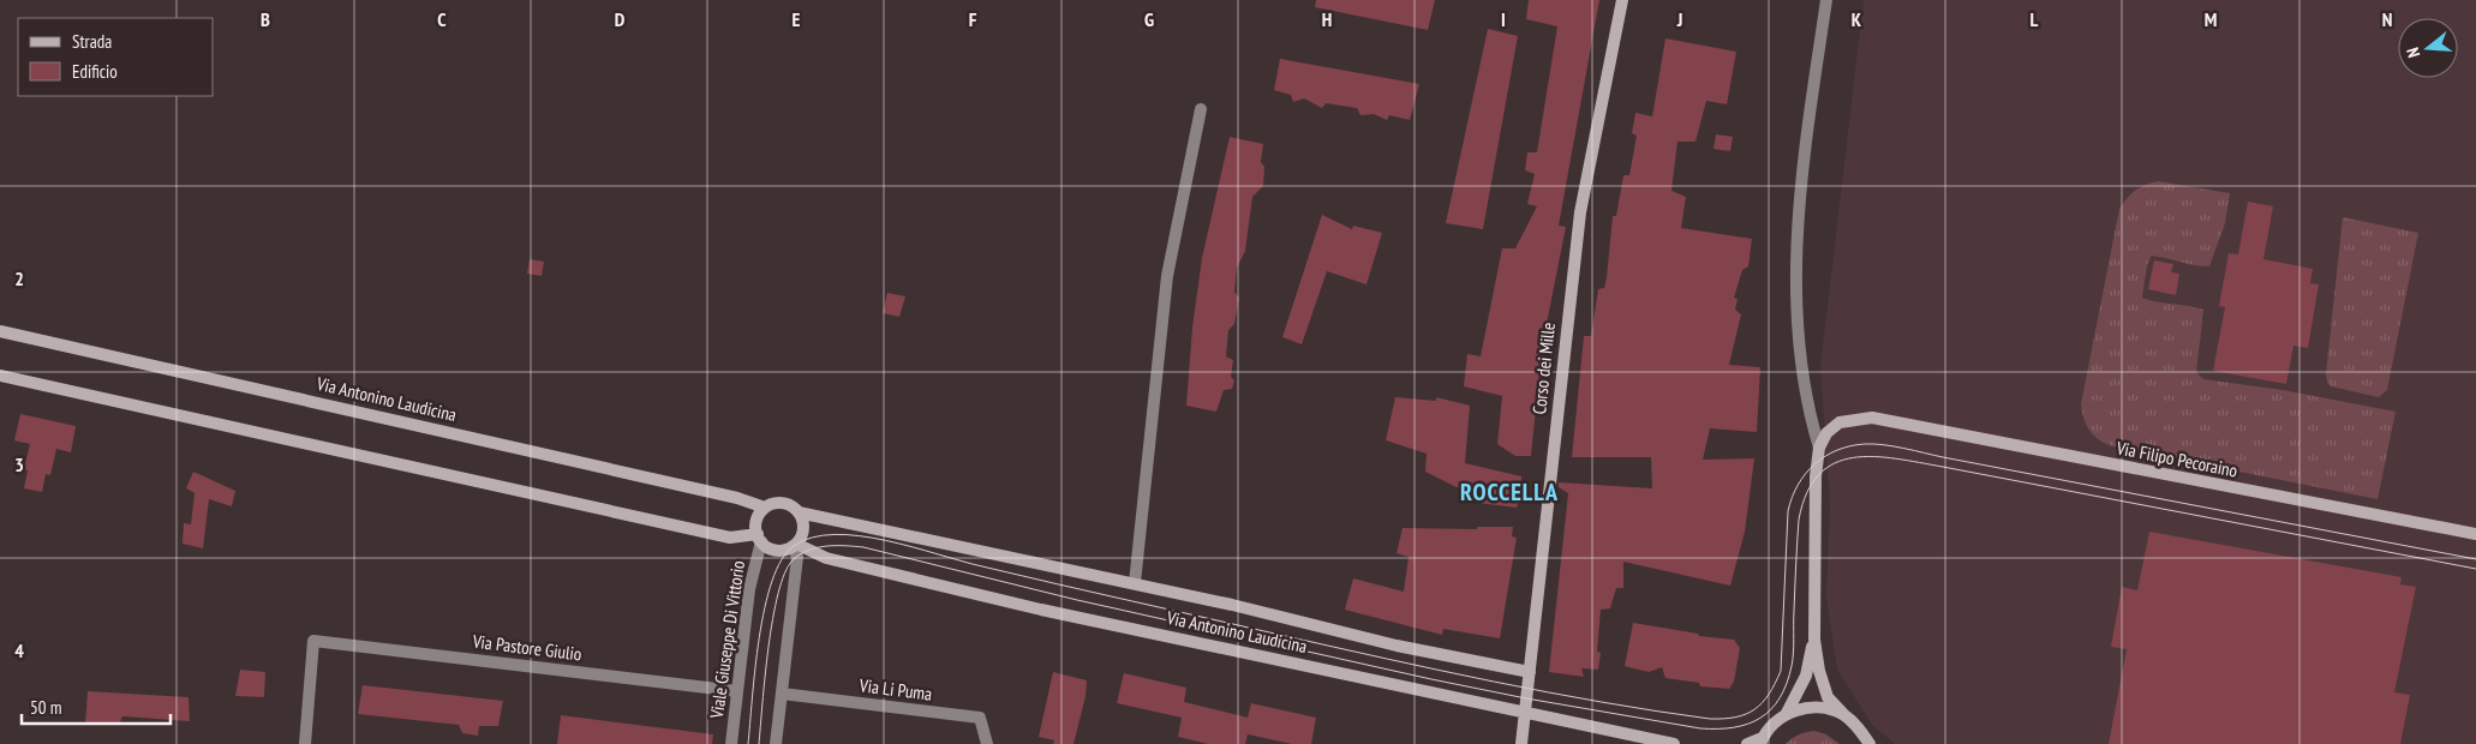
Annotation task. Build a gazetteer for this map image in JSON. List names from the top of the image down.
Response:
{
  "streets": {
    "street": [
      "Corso dei Mille",
      "Via Antonino Laudicina",
      "Via Filipo Pecoraino",
      "Viale Giuseppe Di Vittorio",
      "Via Pastore Giulio",
      "Via Li Puma"
    ]
  },
  "crossings": [
    ["Corso dei Mille", "Via Antonino Laudicina"],
    ["Via Antonino Laudicina", "Viale Giuseppe Di Vittorio"],
    ["Viale Giuseppe Di Vittorio", "Via Pastore Giulio"]
  ],
  "districts": ["ROCCELLA"],
  "legend": ["Strada", "Edificio"],
  "scale_bar": "50 m",
  "north": "left",
  "grid": {
    "columns": [
      "B",
      "C",
      "D",
      "E",
      "F",
      "G",
      "H",
      "I",
      "J",
      "K",
      "L",
      "M",
      "N"
    ],
    "rows": ["2", "3", "4"]
  }
}
